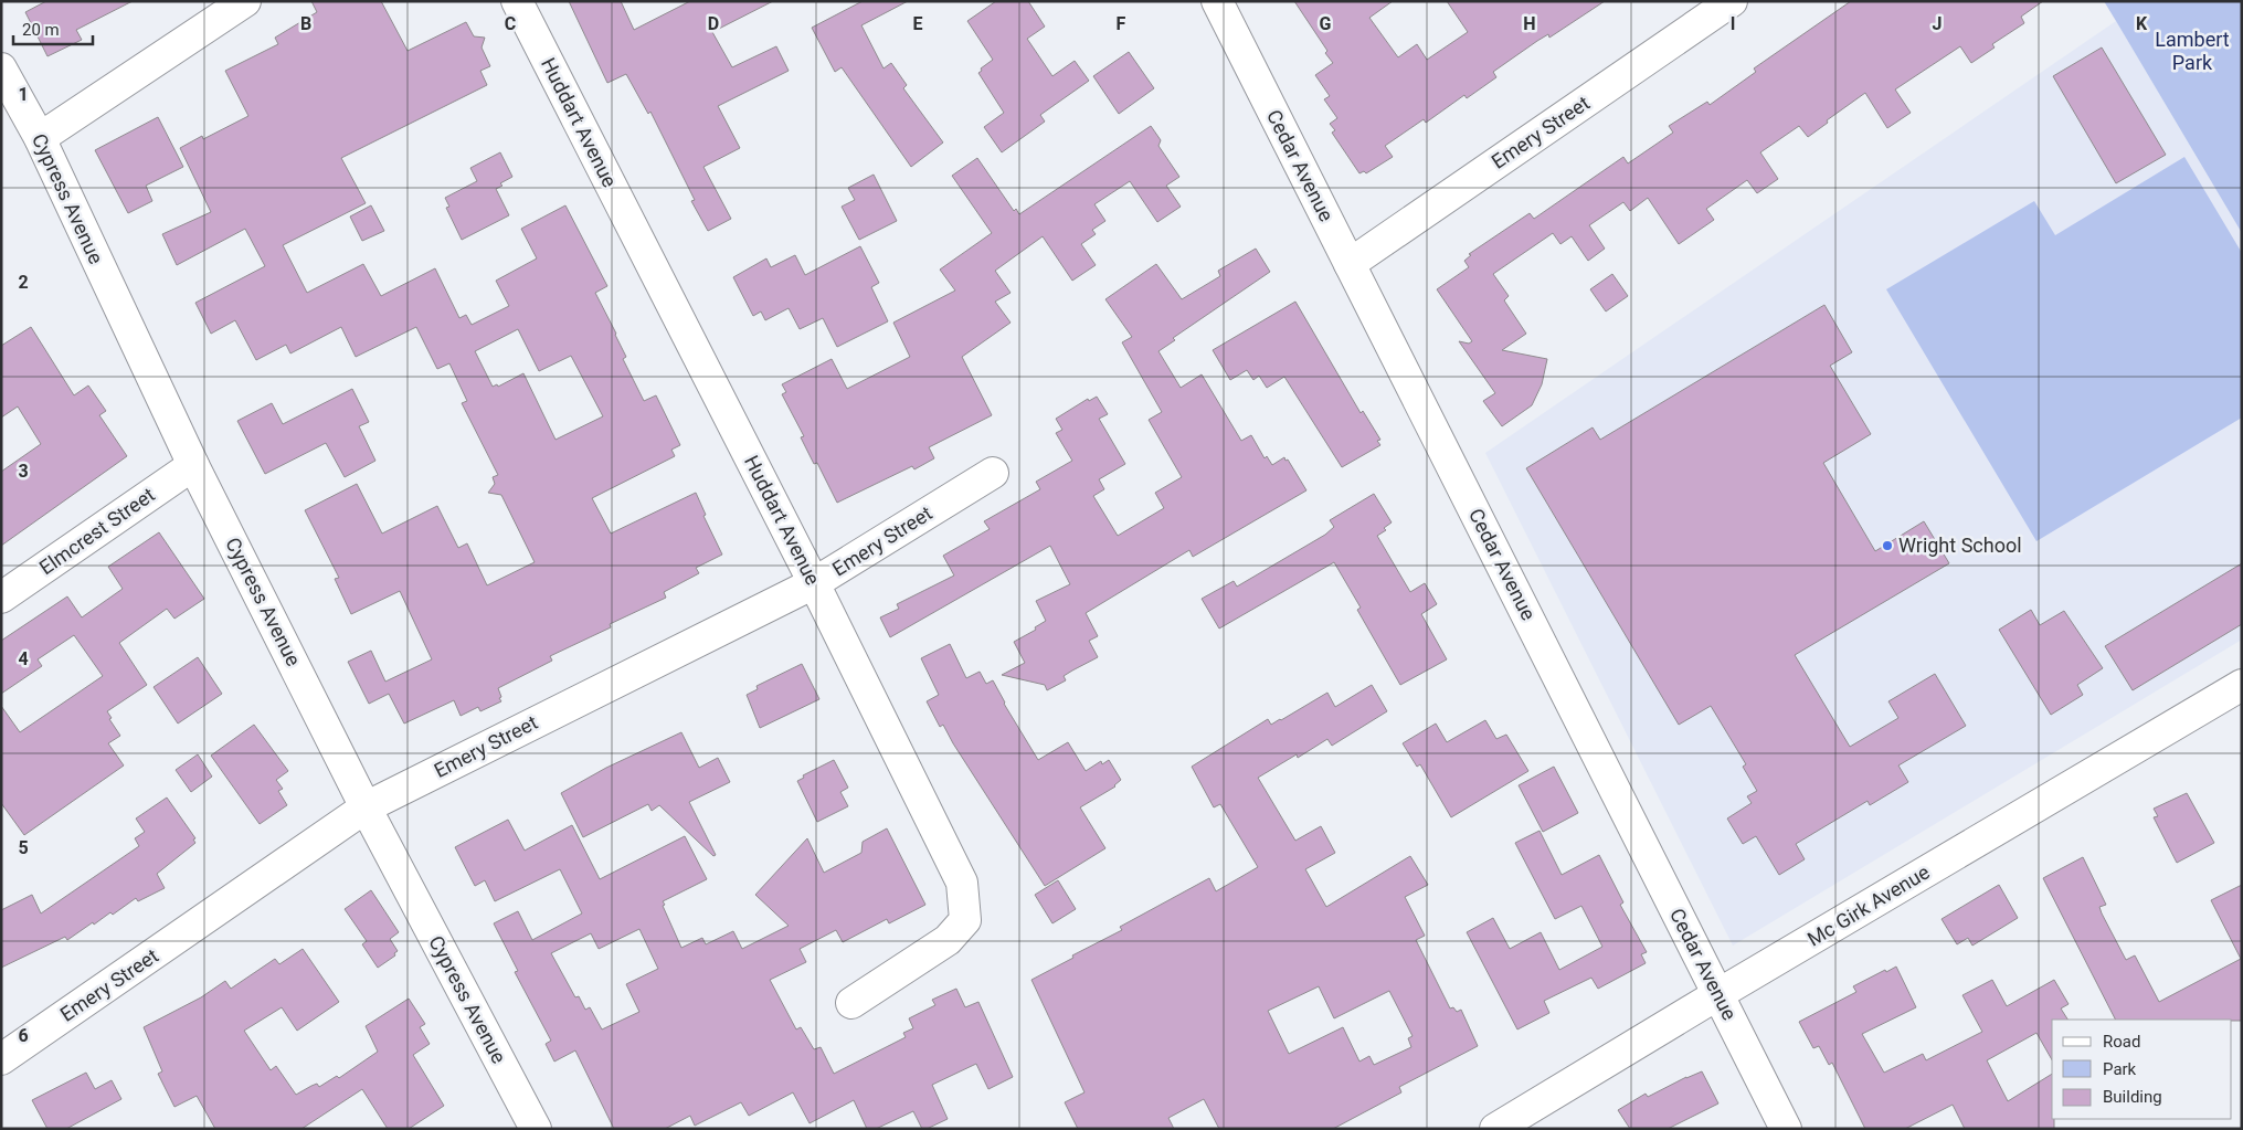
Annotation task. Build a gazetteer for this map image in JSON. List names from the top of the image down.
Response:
{
  "streets": {
    "street": [
      "Huddart Avenue",
      "Emery Street",
      "Cedar Avenue",
      "Cypress Avenue",
      "Elmcrest Street",
      "Mc Girk Avenue"
    ]
  },
  "crossings": [
    ["Huddart Avenue", "Emery Street"],
    ["Emery Street", "Cedar Avenue"],
    ["Emery Street", "Cypress Avenue"],
    ["Cedar Avenue", "Mc Girk Avenue"],
    ["Cypress Avenue", "Elmcrest Street"]
  ],
  "parks": ["Lambert Park"],
  "places": ["Wright School"],
  "legend": ["Road", "Park", "Building"],
  "scale_bar": "20 m",
  "grid": {
    "columns": [
      "B",
      "C",
      "D",
      "E",
      "F",
      "G",
      "H",
      "I",
      "J",
      "K"
    ],
    "rows": [
      "1",
      "2",
      "3",
      "4",
      "5",
      "6"
    ]
  }
}
